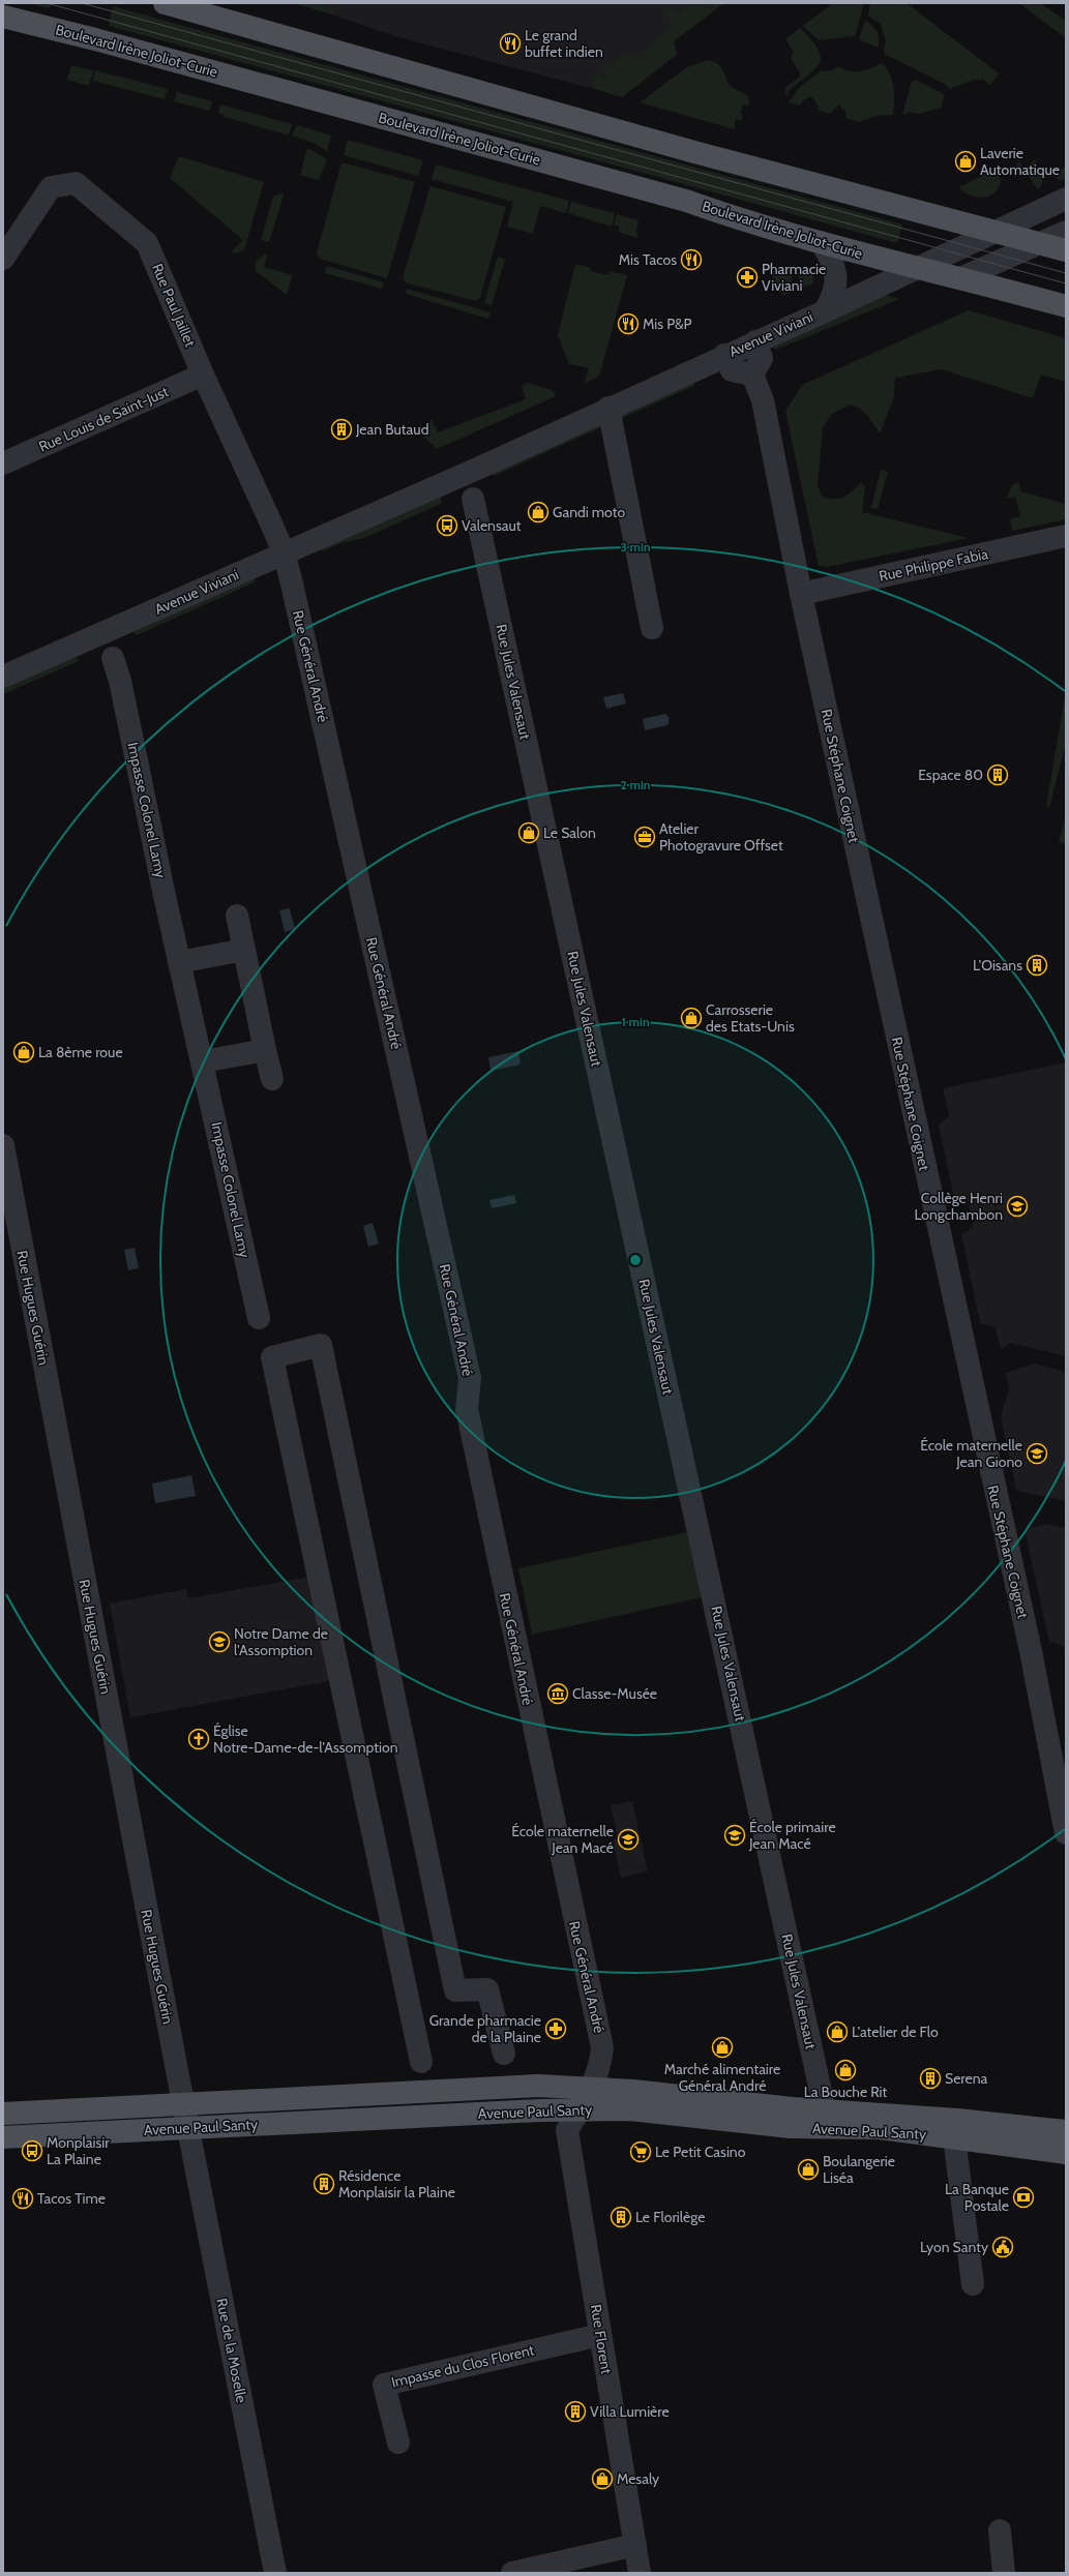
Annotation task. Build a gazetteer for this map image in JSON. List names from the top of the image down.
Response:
{
  "streets": {
    "main road": ["Boulevard Irène Joliot-Curie", "Avenue Paul Santy"],
    "street": [
      "Rue Paul Jaillet",
      "Avenue Viviani",
      "Rue Louis de Saint-Just",
      "Rue Philippe Fabia",
      "Rue Général André",
      "Rue Jules Valensaut",
      "Rue Stéphane Coignet",
      "Impasse Colonel Lamy",
      "Rue Hugues Guérin",
      "Rue Florent",
      "Rue de la Moselle",
      "Impasse du Clos Florent"
    ]
  },
  "crossings": [
    ["Boulevard Irène Joliot-Curie", "Avenue Viviani"],
    ["Rue Paul Jaillet", "Avenue Viviani"],
    ["Rue Paul Jaillet", "Rue Louis de Saint-Just"],
    ["Rue Paul Jaillet", "Rue Général André"],
    ["Avenue Viviani", "Rue Général André"],
    ["Avenue Viviani", "Impasse Colonel Lamy"],
    ["Rue Philippe Fabia", "Rue Stéphane Coignet"],
    ["Rue Général André", "Avenue Paul Santy"],
    ["Rue Général André", "Rue Florent"],
    ["Rue Jules Valensaut", "Avenue Paul Santy"],
    ["Rue Hugues Guérin", "Avenue Paul Santy"],
    ["Rue Hugues Guérin", "Rue de la Moselle"],
    ["Avenue Paul Santy", "Rue Florent"],
    ["Avenue Paul Santy", "Rue de la Moselle"],
    ["Rue Florent", "Impasse du Clos Florent"]
  ],
  "places": {
    "restaurant": [
      "Le grand buffet indien",
      "Mis Tacos",
      "Mis P&P",
      "Tacos Time"
    ],
    "shop": [
      "Laverie Automatique",
      "Gandi moto",
      "Le Salon",
      "Carrosserie des Etats-Unis",
      "La 8ème roue",
      "L'atelier de Flo",
      "Marché alimentaire Général André",
      "La Bouche Rit",
      "Boulangerie Liséa",
      "Mesaly"
    ],
    "pharmacy": ["Pharmacie Viviani", "Grande pharmacie de la Plaine"],
    "building": [
      "Jean Butaud",
      "Espace 80",
      "L'Oisans",
      "Serena",
      "Résidence Monplaisir la Plaine",
      "Le Florilège",
      "Villa Lumière"
    ],
    "bus stop": ["Valensaut", "Monplaisir La Plaine"],
    "office": ["Atelier Photogravure Offset"],
    "school or university": [
      "Collège Henri Longchambon",
      "École maternelle Jean Giono",
      "Notre Dame de l'Assomption",
      "École primaire Jean Macé",
      "École maternelle Jean Macé"
    ],
    "museum": ["Classe-Musée"],
    "church": ["Église Notre-Dame-de-l'Assomption"],
    "supermarket": ["Le Petit Casino"],
    "bank": ["La Banque Postale"],
    "public building": ["Lyon Santy"]
  },
  "rings": ["3 min", "2 min", "1 min"]
}
